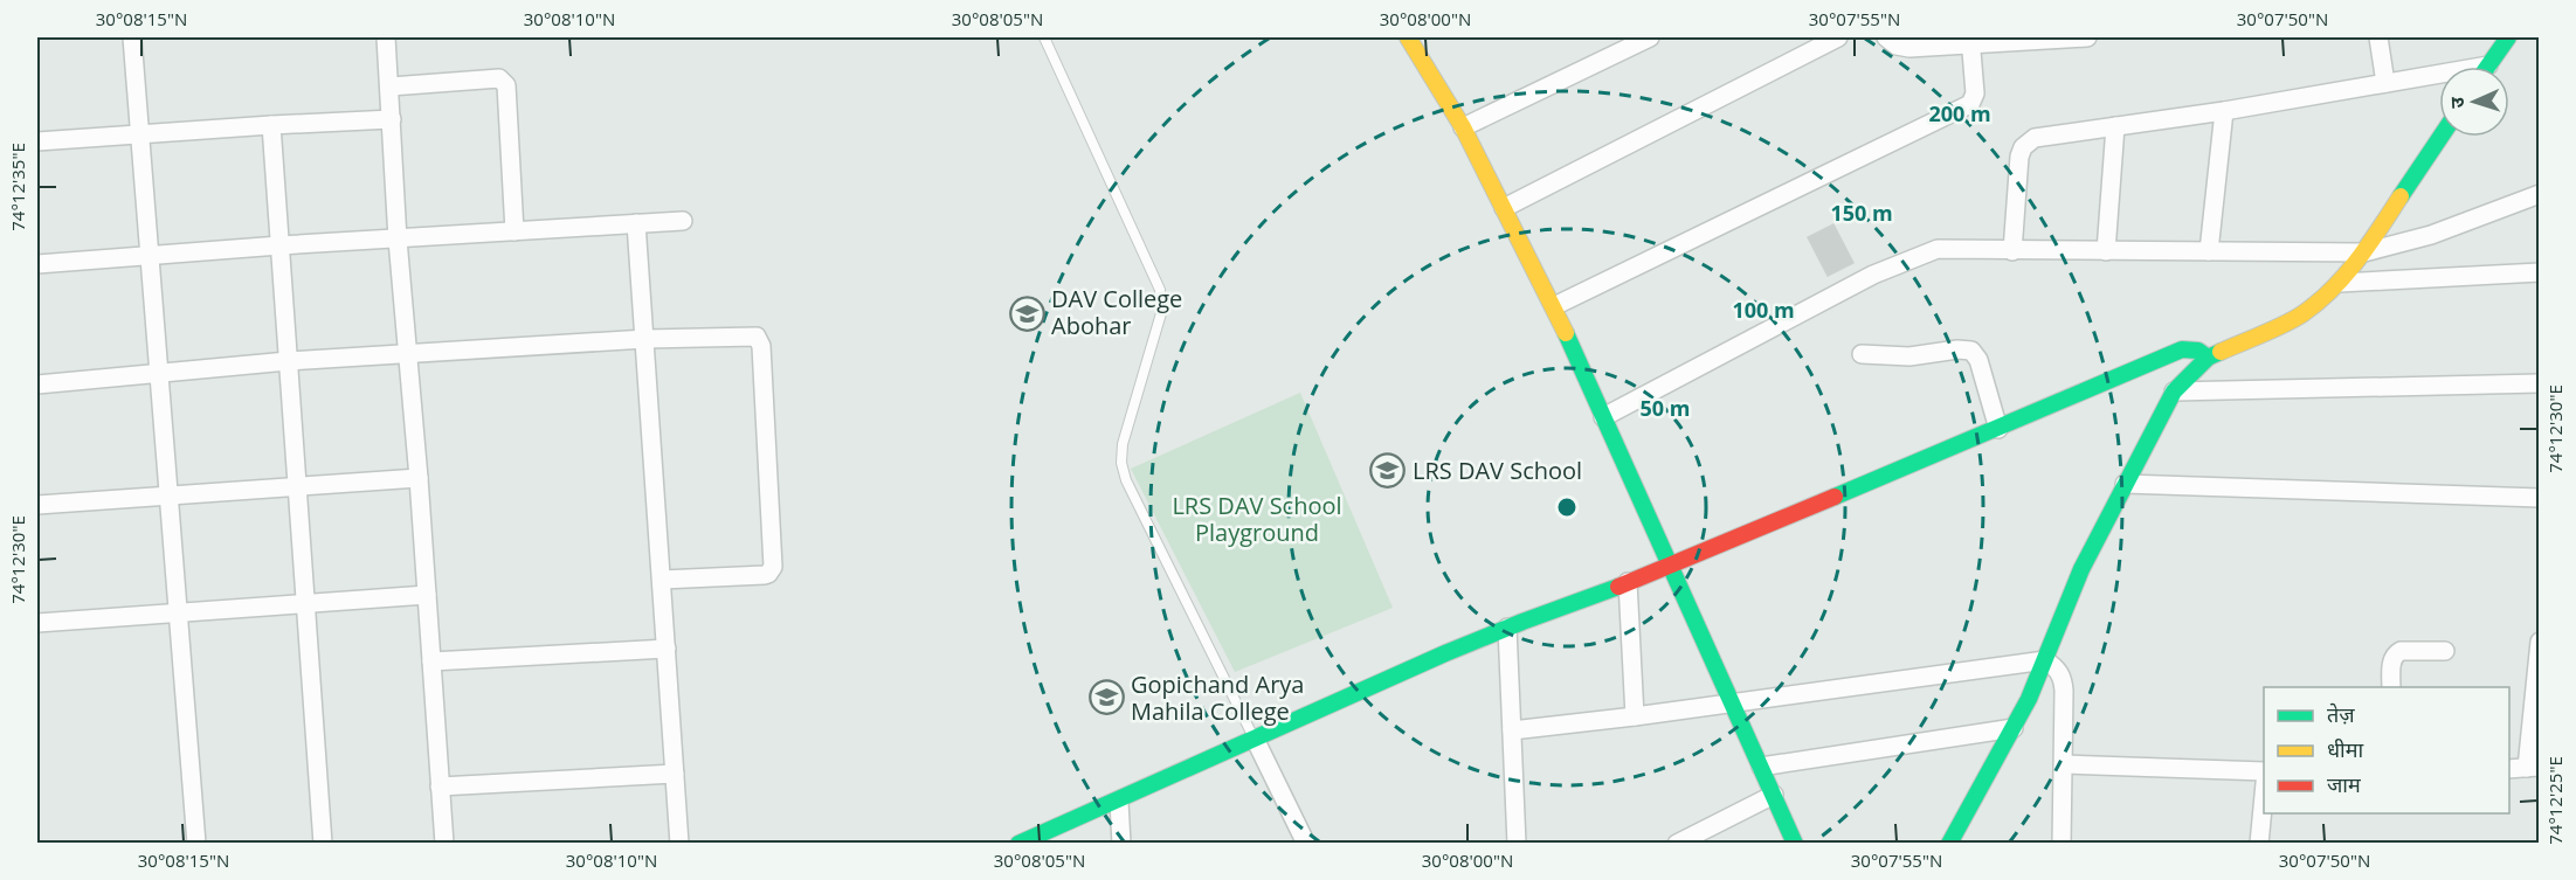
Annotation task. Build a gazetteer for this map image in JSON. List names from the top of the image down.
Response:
{
  "parks": ["LRS DAV School Playground"],
  "places": {
    "school or university": ["DAV College Abohar", "LRS DAV School", "Gopichand Arya Mahila College"]
  },
  "legend": ["तेज़", "धीमा", "जाम"],
  "north": "left",
  "coordinates": [
    "30°08'15\"N",
    "30°08'10\"N",
    "30°08'05\"N",
    "30°08'00\"N",
    "30°07'55\"N",
    "30°07'50\"N",
    "74°12'35\"E",
    "74°12'30\"E",
    "74°12'25\"E"
  ],
  "rings": [
    "200 m",
    "150 m",
    "100 m",
    "50 m"
  ]
}
